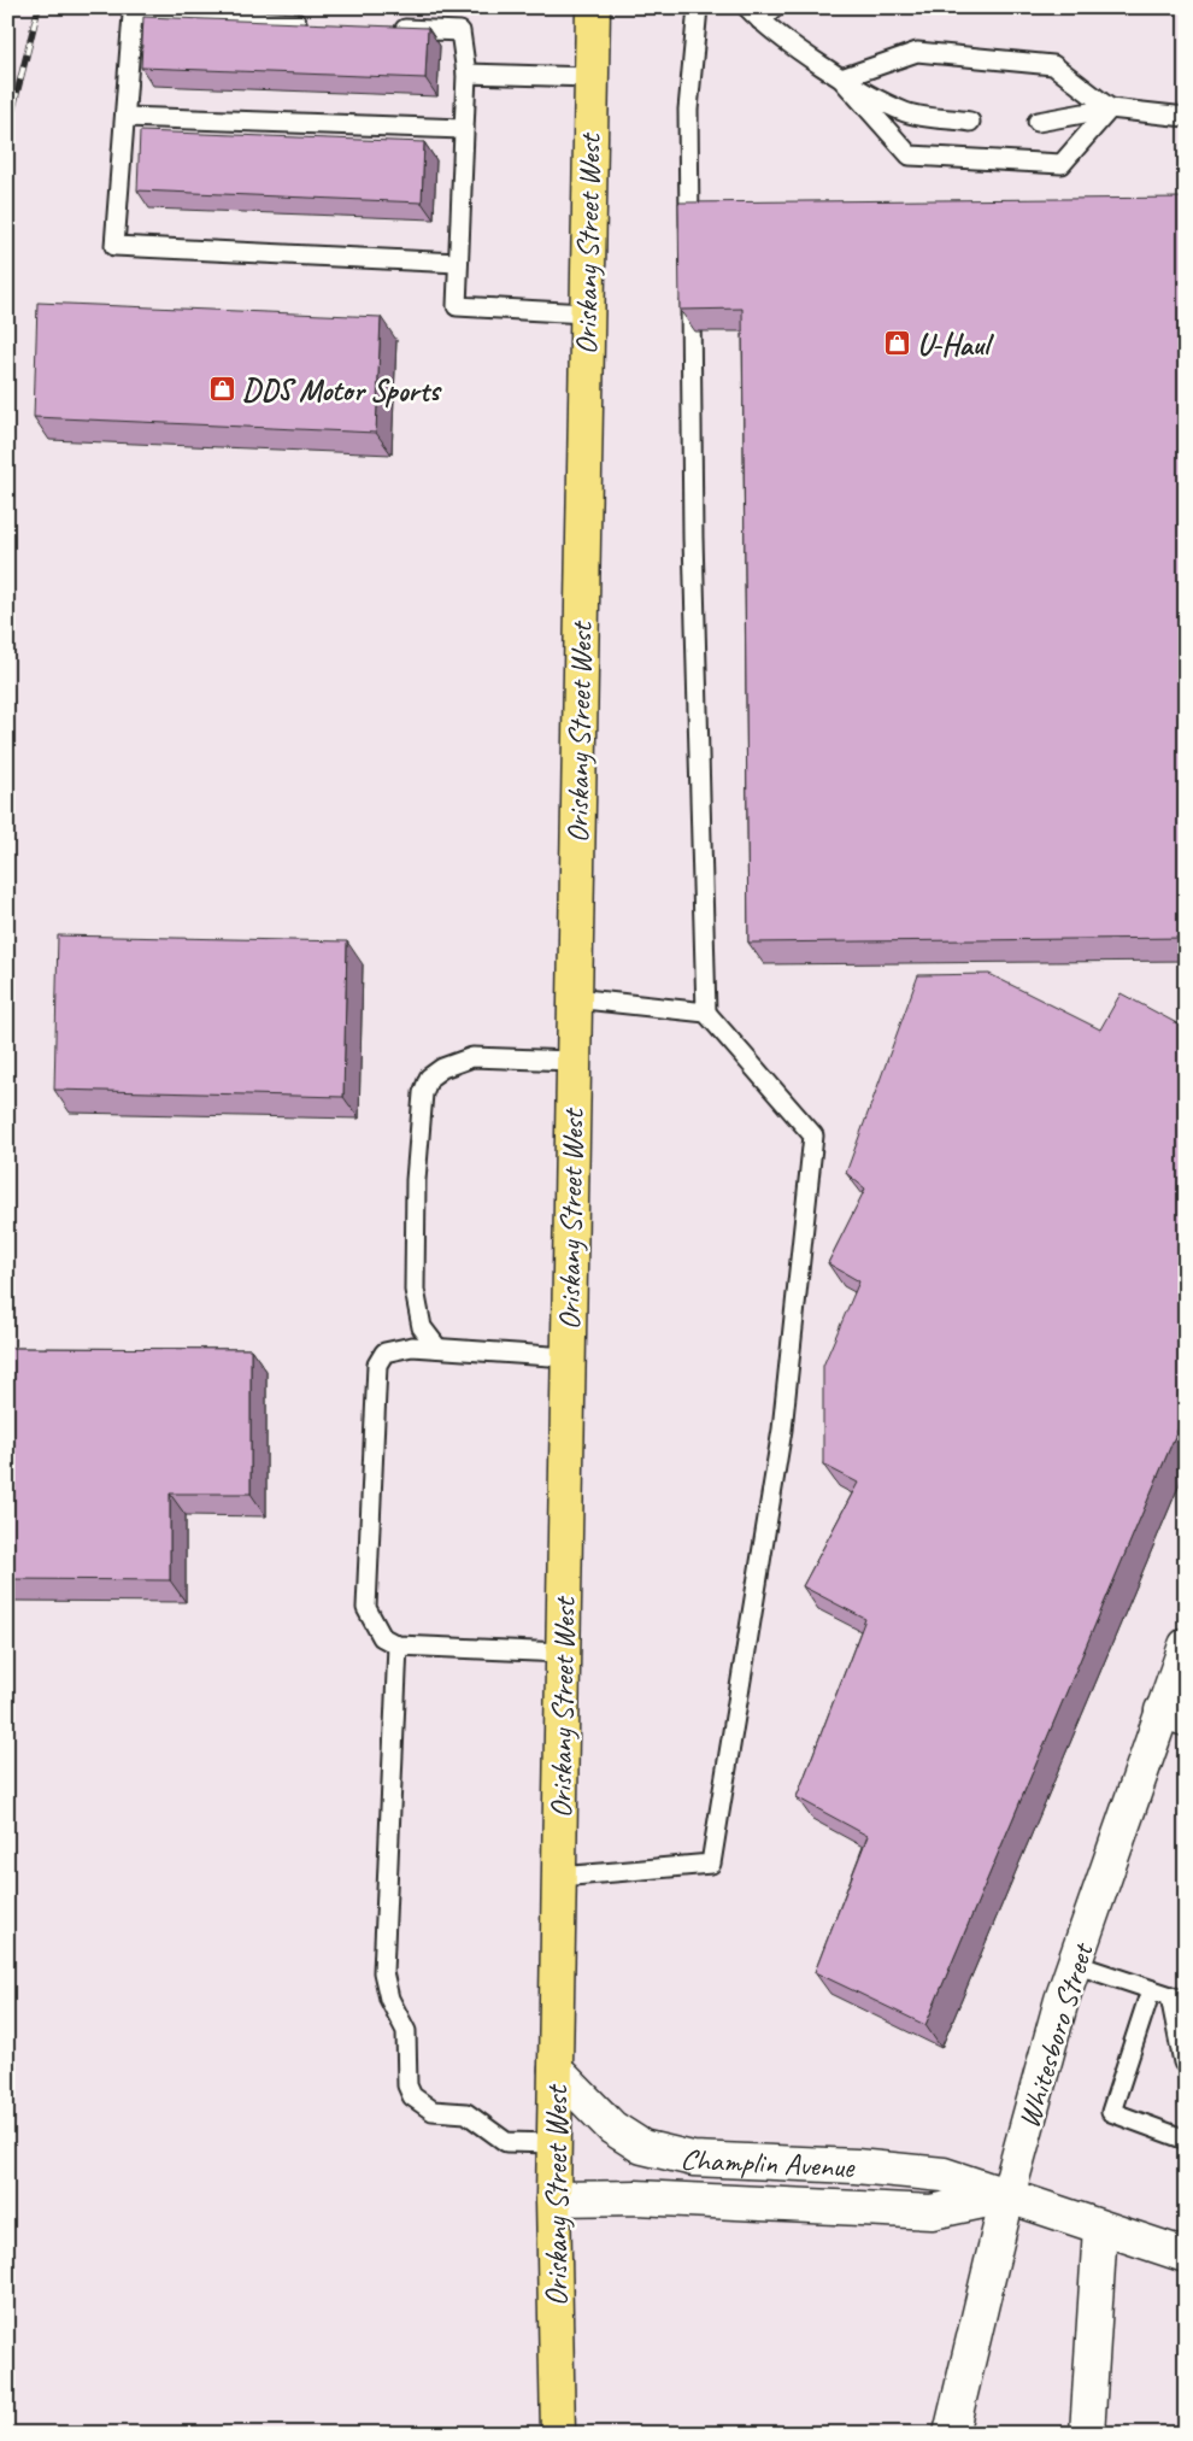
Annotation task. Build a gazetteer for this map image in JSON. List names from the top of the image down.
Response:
{
  "streets": {
    "main road": ["Oriskany Street West"],
    "street": ["Whitesboro Street", "Champlin Avenue"]
  },
  "crossings": [
    ["Oriskany Street West", "Champlin Avenue"],
    ["Whitesboro Street", "Champlin Avenue"]
  ],
  "places": {
    "shop": ["U-Haul", "DDS Motor Sports"]
  }
}
